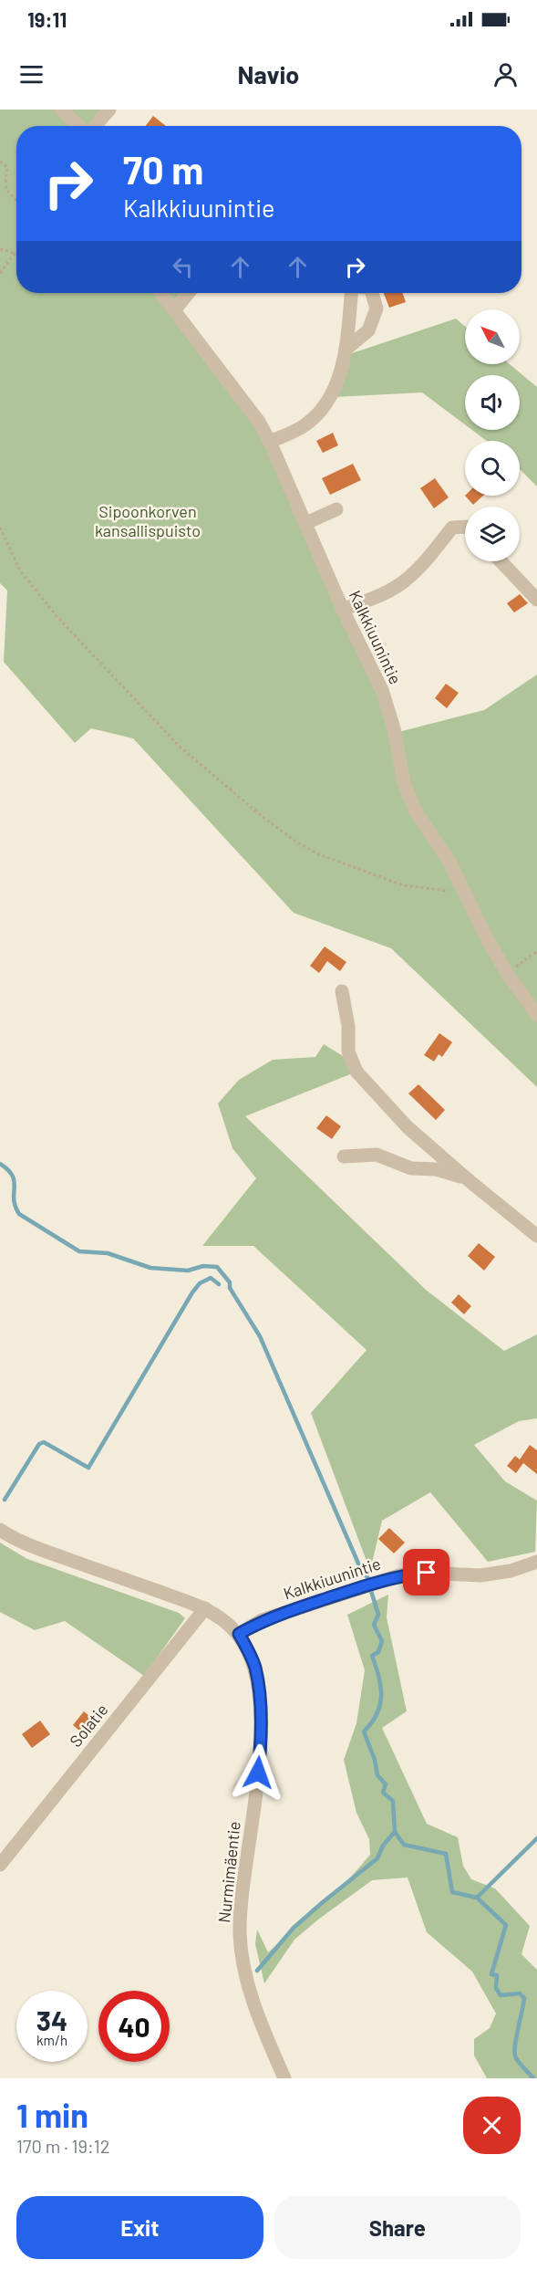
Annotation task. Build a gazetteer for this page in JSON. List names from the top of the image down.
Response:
{
  "streets": {
    "street": ["Kalkkiuunintie", "Solatie", "Nurmimäentie"]
  },
  "crossings": [
    ["Kalkkiuunintie", "Nurmimäentie"],
    ["Solatie", "Nurmimäentie"]
  ],
  "parks": ["Sipoonkorven kansallispuisto"],
  "north": "top left",
  "page": {
    "status": "19:11",
    "header": "Navio",
    "turn": ["70 m", "Kalkkiuunintie"],
    "speed": "34 km/h",
    "limit": "40",
    "heading": ["1 min", "170 m · 19:12"],
    "buttons": ["Exit", "Share"]
  }
}
